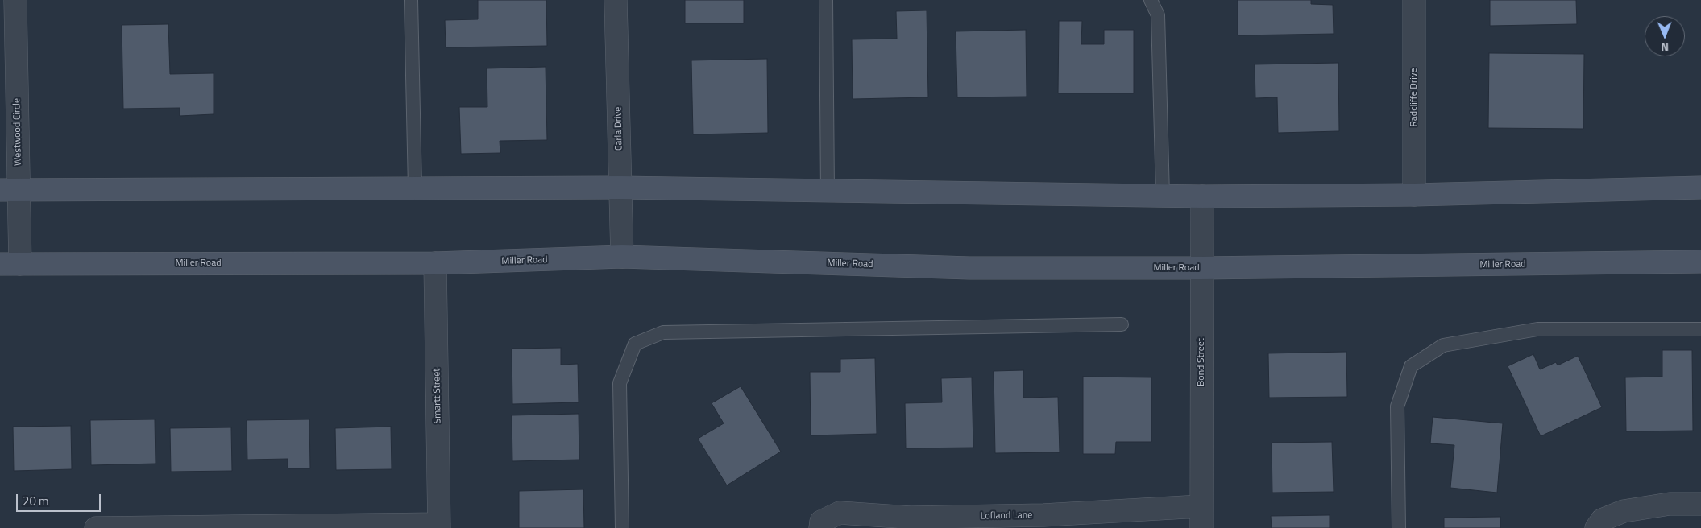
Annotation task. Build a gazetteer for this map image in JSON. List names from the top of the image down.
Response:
{
  "streets": {
    "main road": ["Miller Road"],
    "street": [
      "Radcliffe Drive",
      "Carla Drive",
      "Westwood Circle",
      "Bond Street",
      "Smartt Street",
      "Lofland Lane"
    ]
  },
  "crossings": [
    ["Carla Drive", "Miller Road"],
    ["Westwood Circle", "Miller Road"],
    ["Miller Road", "Bond Street"],
    ["Miller Road", "Smartt Street"],
    ["Bond Street", "Lofland Lane"]
  ],
  "scale_bar": "20 m",
  "north": "bottom"
}
